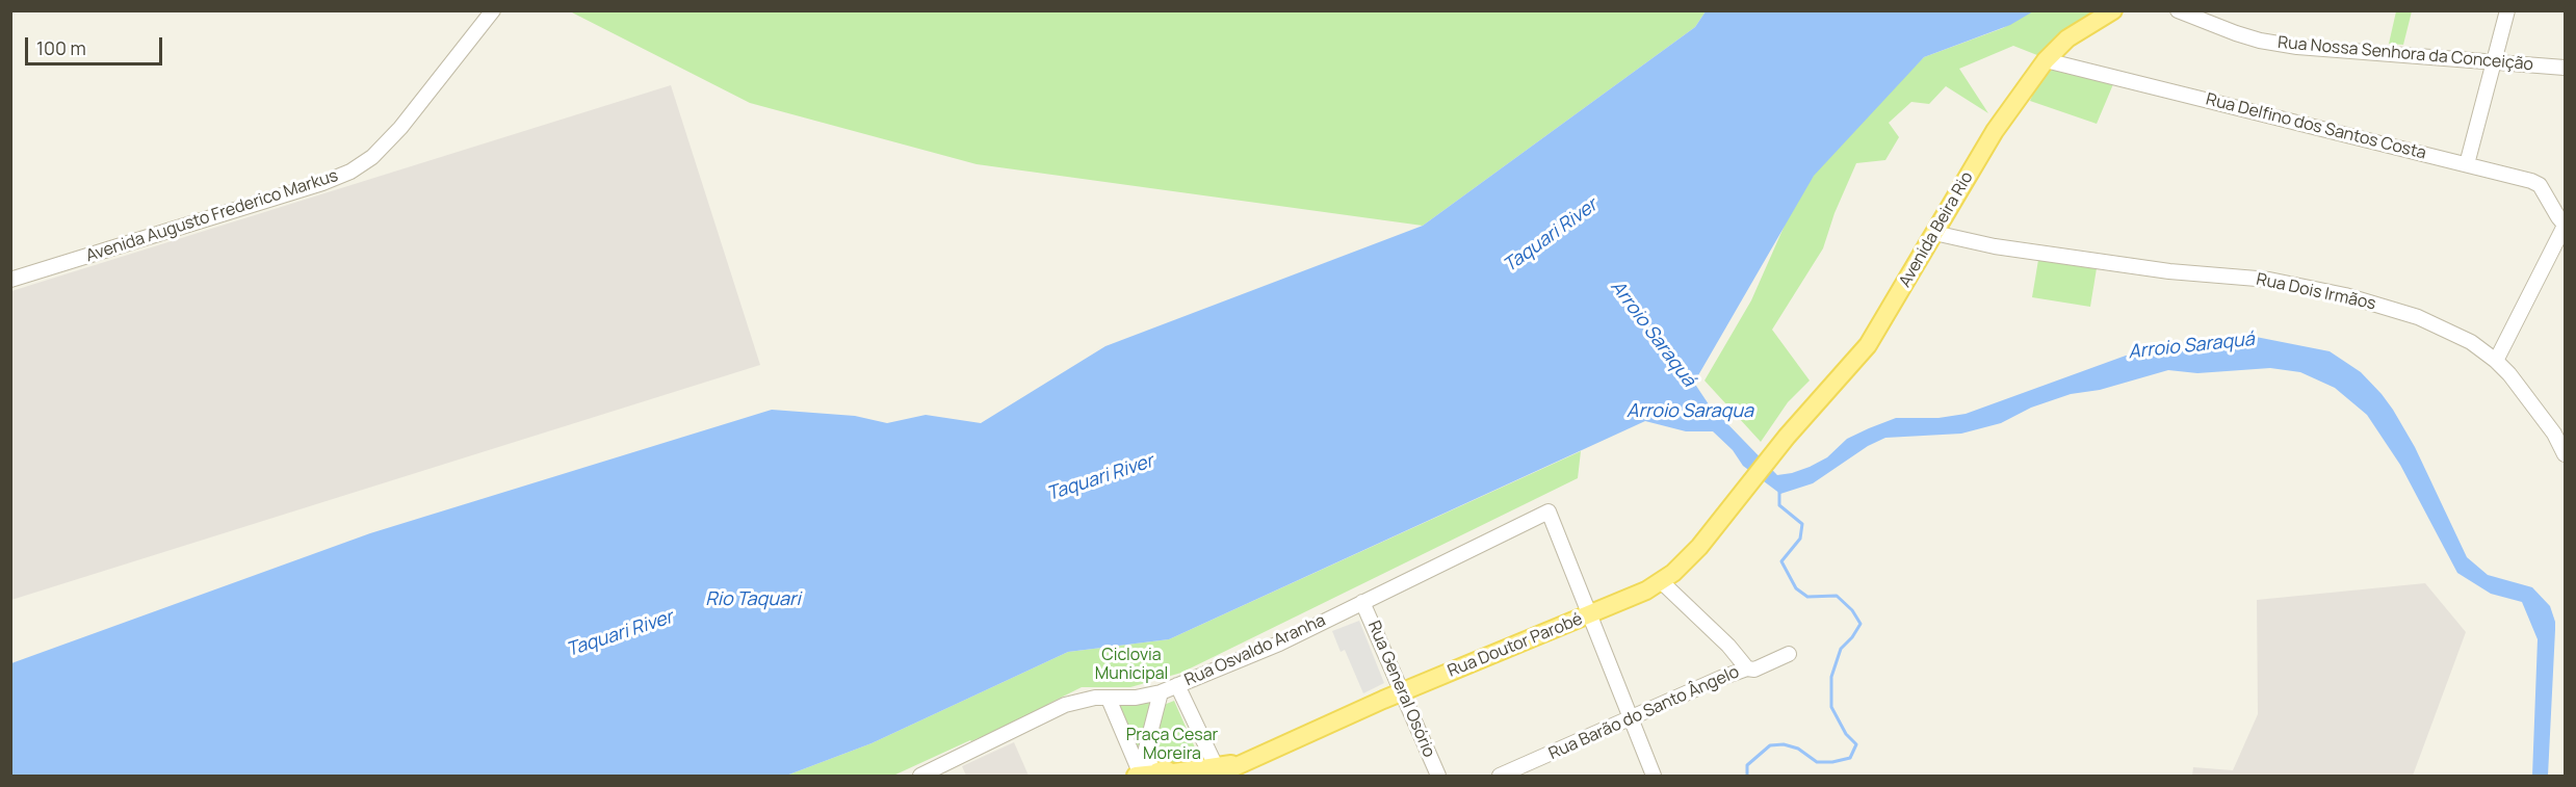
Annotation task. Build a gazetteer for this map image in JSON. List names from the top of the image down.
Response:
{
  "streets": {
    "main road": ["Avenida Beira Rio", "Rua Doutor Parobé"],
    "street": [
      "Rua Nossa Senhora da Conceição",
      "Rua Delfino dos Santos Costa",
      "Avenida Augusto Frederico Markus",
      "Rua Dois Irmãos",
      "Rua Osvaldo Aranha",
      "Rua General Osório",
      "Rua Barão do Santo Ângelo"
    ]
  },
  "crossings": [
    ["Rua Delfino dos Santos Costa", "Avenida Beira Rio"],
    ["Avenida Beira Rio", "Rua Dois Irmãos"],
    ["Avenida Beira Rio", "Rua Doutor Parobé"],
    ["Rua Doutor Parobé", "Rua Osvaldo Aranha"],
    ["Rua Doutor Parobé", "Rua General Osório"],
    ["Rua Osvaldo Aranha", "Rua General Osório"]
  ],
  "water": [
    "Taquari River",
    "Arroio Saraquá",
    "Arroio Saraqua",
    "Rio Taquari"
  ],
  "parks": ["Ciclovia Municipal", "Praça Cesar Moreira"],
  "scale_bar": "100 m"
}
